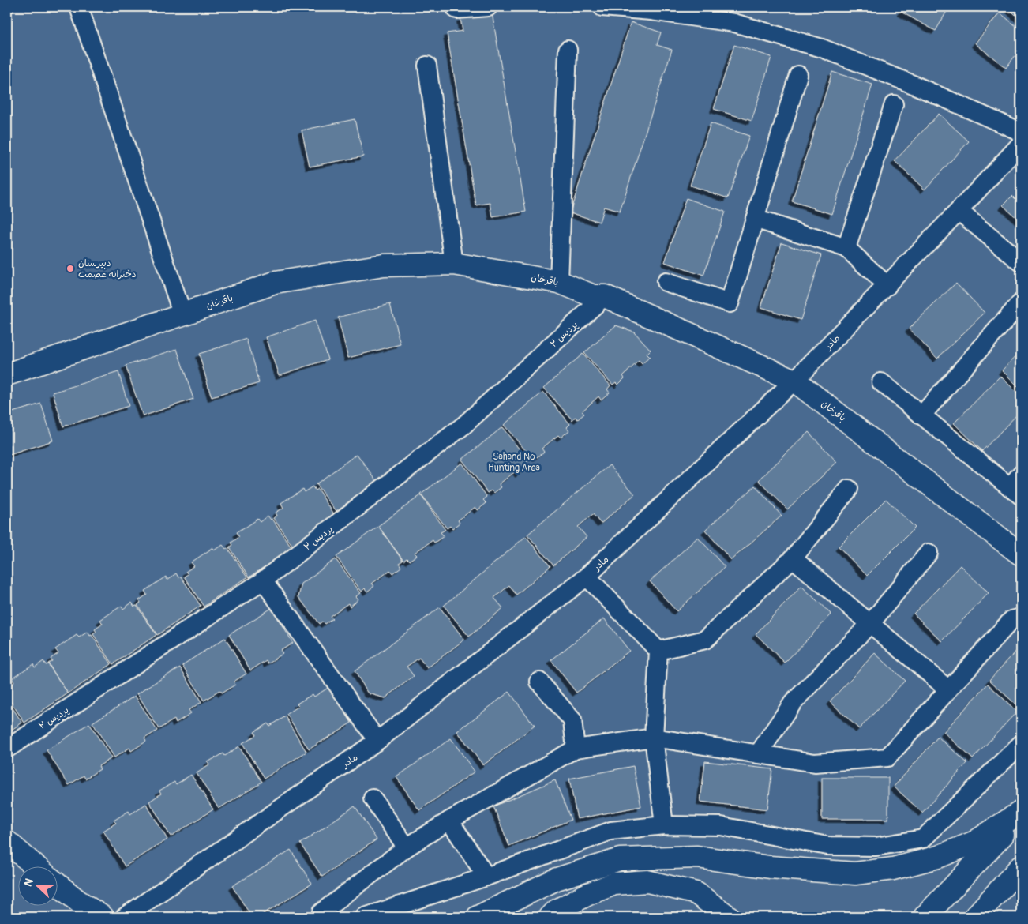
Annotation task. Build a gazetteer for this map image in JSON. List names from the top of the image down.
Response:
{
  "streets": {
    "main road": ["باقرخان"],
    "street": ["پردیس ۲", "مادر"]
  },
  "crossings": [
    ["باقرخان", "پردیس ۲"],
    ["باقرخان", "مادر"]
  ],
  "parks": ["Sahand No Hunting Area"],
  "places": ["دبیرستان دخترانه عصمت"],
  "north": "left"
}
